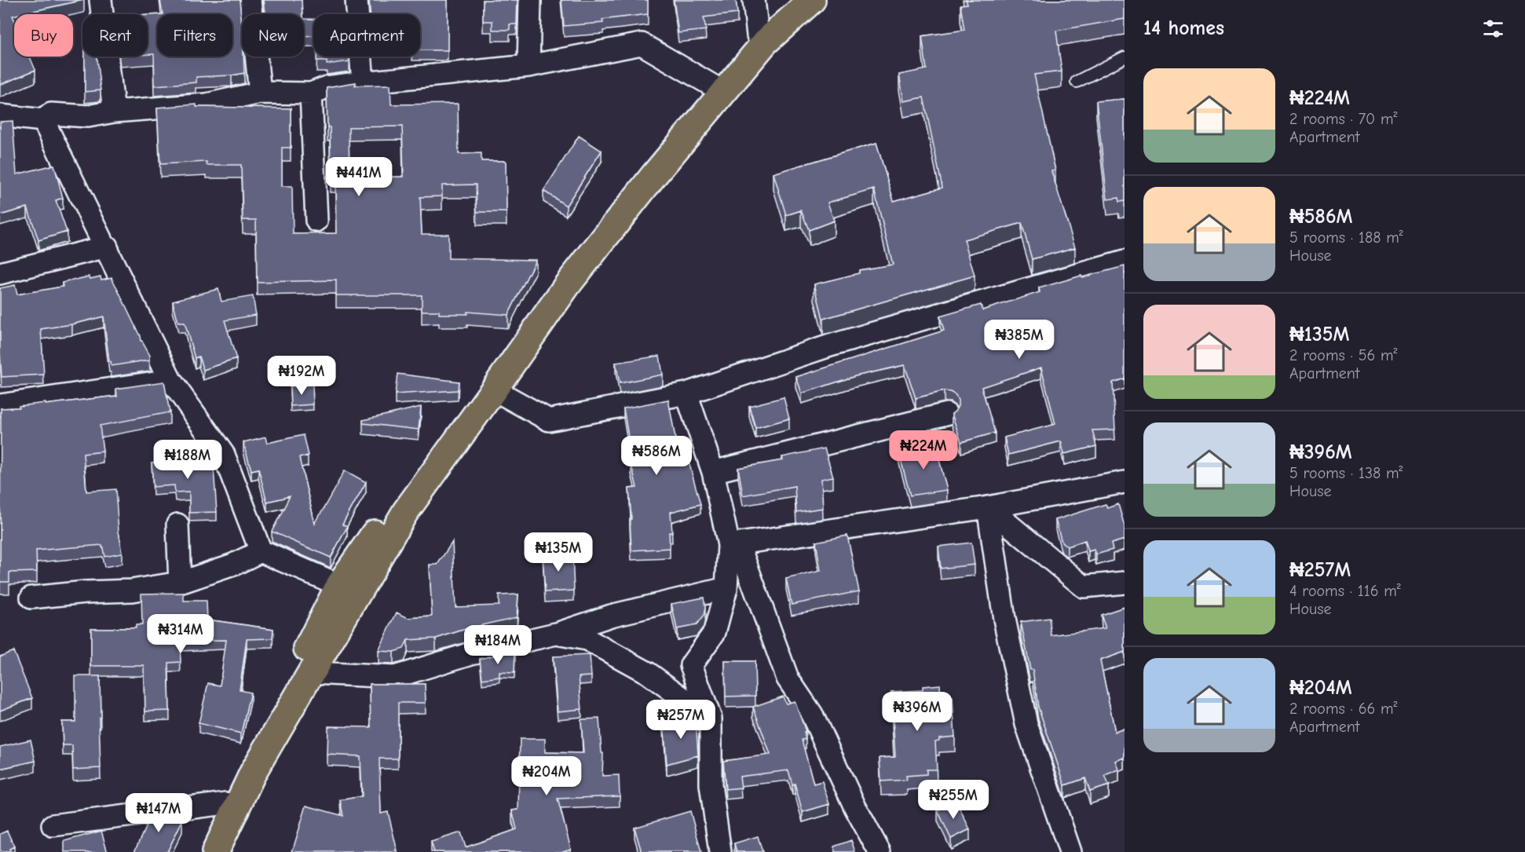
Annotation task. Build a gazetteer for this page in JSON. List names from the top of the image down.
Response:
{
  "page": {
    "heading": "14 homes",
    "chip": [
      "Buy",
      "Rent",
      "Filters",
      "New",
      "Apartment"
    ],
    "list": [
      {
        "name": "₦224M",
        "note": "2 rooms · 70 m² · Apartment"
      },
      {
        "name": "₦586M",
        "note": "5 rooms · 188 m² · House"
      },
      {
        "name": "₦135M",
        "note": "2 rooms · 56 m² · Apartment"
      },
      {
        "name": "₦396M",
        "note": "5 rooms · 138 m² · House"
      },
      {
        "name": "₦257M",
        "note": "4 rooms · 116 m² · House"
      },
      {
        "name": "₦204M",
        "note": "2 rooms · 66 m² · Apartment"
      }
    ],
    "price": [
      "₦441M",
      "₦385M",
      "₦192M",
      "₦224M",
      "₦586M",
      "₦188M",
      "₦135M",
      "₦314M",
      "₦184M",
      "₦396M",
      "₦257M",
      "₦204M",
      "₦255M",
      "₦147M"
    ]
  }
}
